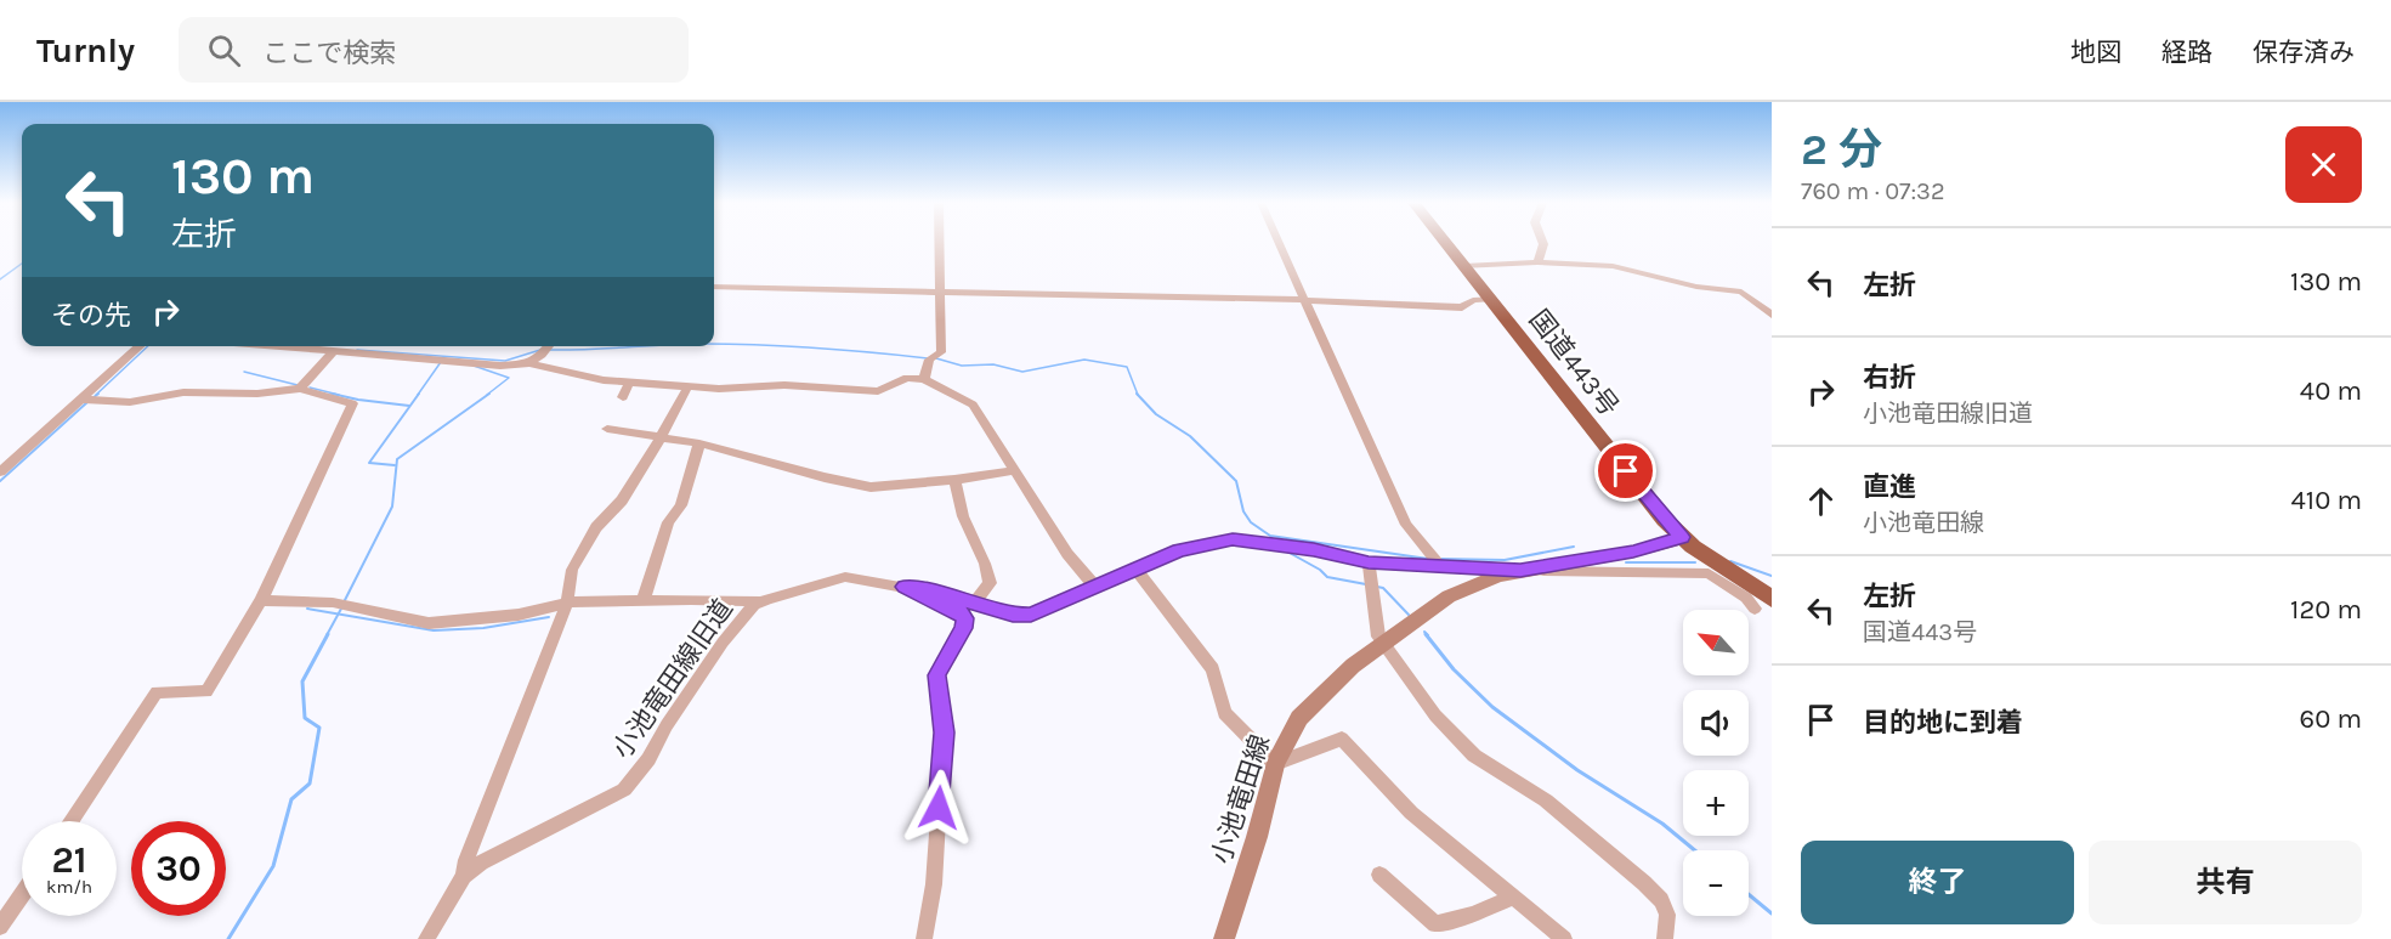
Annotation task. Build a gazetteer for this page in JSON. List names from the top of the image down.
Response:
{
  "streets": {
    "highway": ["国道443号"],
    "main road": ["小池竜田線"],
    "street": ["小池竜田線旧道"]
  },
  "crossings": [
    ["国道443号", "小池竜田線"],
    ["小池竜田線旧道", "小池竜田線"]
  ],
  "north": "top left",
  "page": {
    "header": "Turnly",
    "search": "ここで検索",
    "nav": ["地図", "経路", "保存済み"],
    "heading": ["2 分", "760 m · 07:32"],
    "turn": ["130 m", "左折"],
    "list": [
      {
        "name": "左折",
        "value": "130 m"
      },
      {
        "name": "右折",
        "note": "小池竜田線旧道",
        "value": "40 m"
      },
      {
        "name": "直進",
        "note": "小池竜田線",
        "value": "410 m"
      },
      {
        "name": "左折",
        "note": "国道443号",
        "value": "120 m"
      },
      {
        "name": "目的地に到着",
        "value": "60 m"
      }
    ],
    "then": "その先",
    "map_buttons": ["+", "−"],
    "speed": "21 km/h",
    "limit": "30",
    "buttons": ["終了", "共有"]
  }
}
